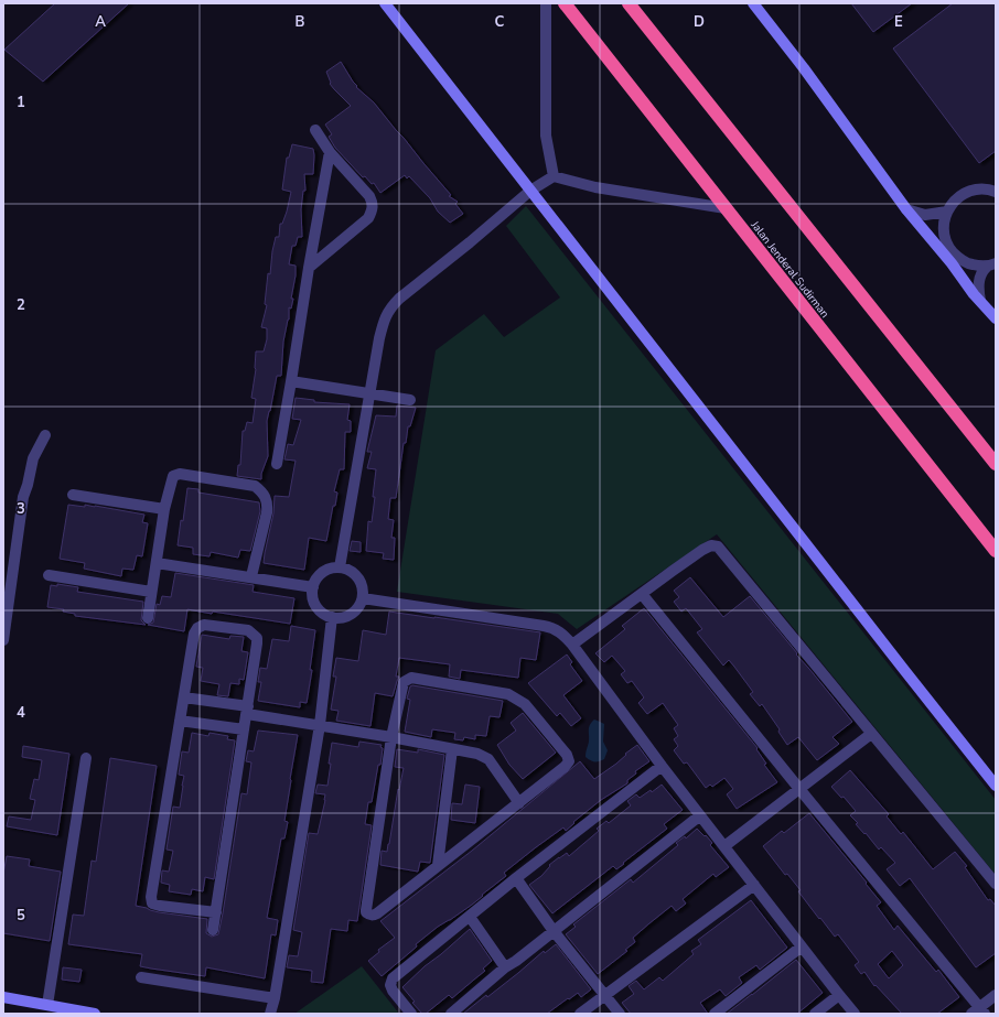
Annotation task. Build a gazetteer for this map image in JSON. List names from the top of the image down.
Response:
{
  "streets": {
    "highway": ["Jalan Jenderal Sudirman"]
  },
  "grid": {
    "columns": [
      "A",
      "B",
      "C",
      "D",
      "E"
    ],
    "rows": [
      "1",
      "2",
      "3",
      "4",
      "5"
    ]
  }
}
